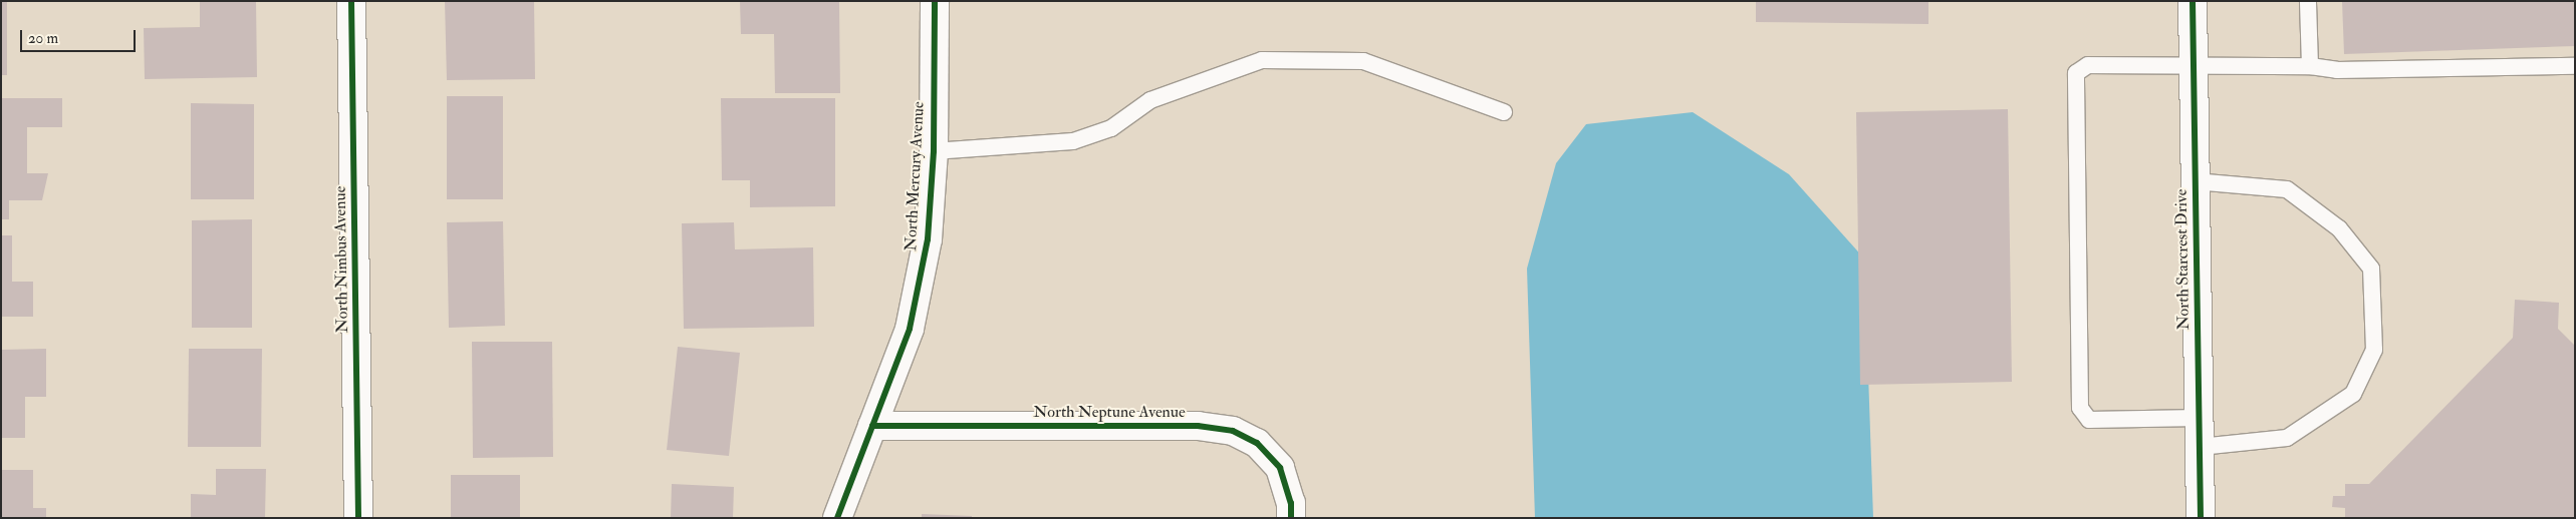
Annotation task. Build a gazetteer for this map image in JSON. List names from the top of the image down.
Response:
{
  "streets": {
    "street": [
      "North Mercury Avenue",
      "North Nimbus Avenue",
      "North Starcrest Drive",
      "North Neptune Avenue"
    ]
  },
  "crossings": [
    ["North Mercury Avenue", "North Neptune Avenue"]
  ],
  "scale_bar": "20 m"
}
